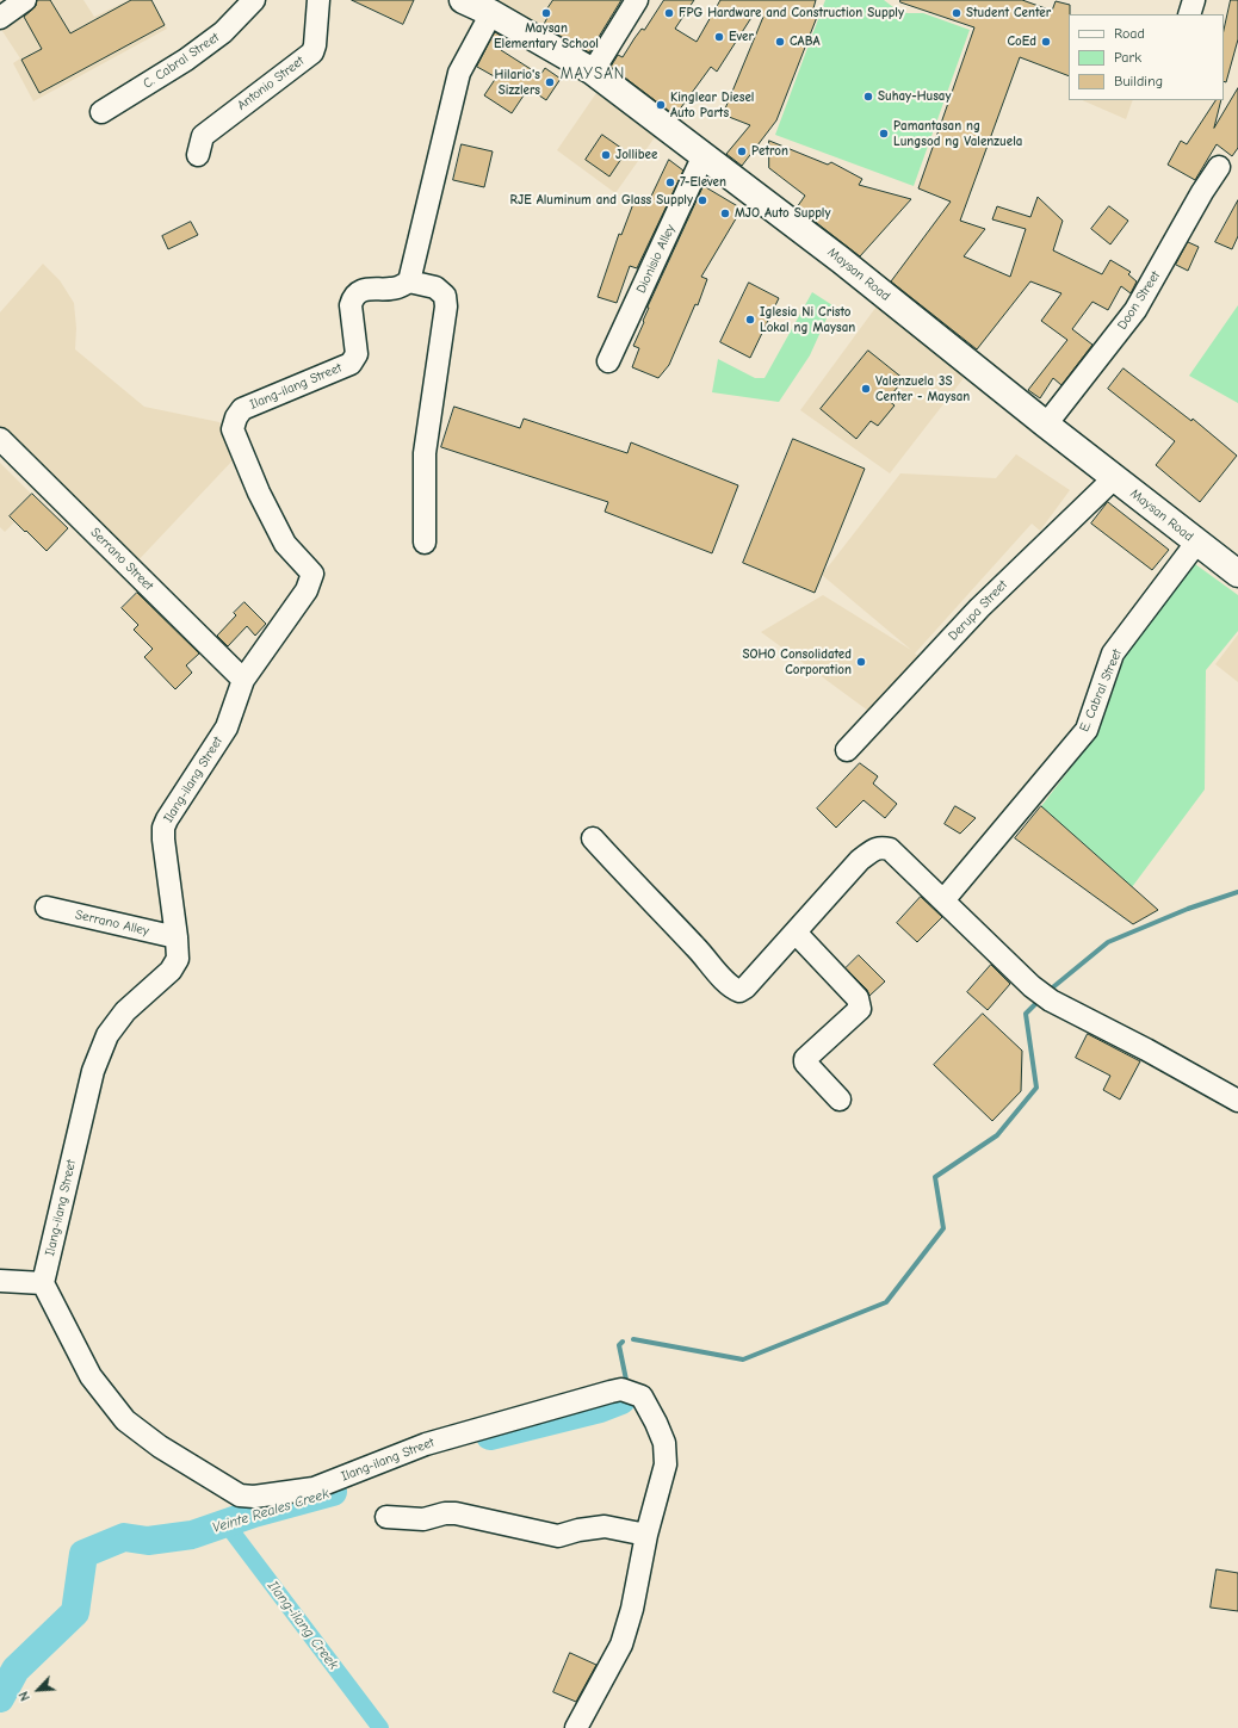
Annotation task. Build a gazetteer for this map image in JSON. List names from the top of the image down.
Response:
{
  "streets": {
    "main road": ["Maysan Road"],
    "street": [
      "C. Cabral Street",
      "Antonio Street",
      "Dionisio Alley",
      "Doon Street",
      "Ilang-ilang Street",
      "Serrano Street",
      "Derupa Street",
      "E. Cabral Street",
      "Serrano Alley"
    ]
  },
  "crossings": [
    ["Dionisio Alley", "Maysan Road"],
    ["Maysan Road", "Doon Street"],
    ["Maysan Road", "Derupa Street"],
    ["Maysan Road", "E. Cabral Street"],
    ["Ilang-ilang Street", "Serrano Street"],
    ["Ilang-ilang Street", "Serrano Alley"]
  ],
  "districts": ["MAYSAN"],
  "water": ["Veinte Reales Creek", "Ilang-ilang Creek"],
  "places": [
    "Maysan Elementary School",
    "FPG Hardware and Construction Supply",
    "Student Center",
    "Ever",
    "CABA",
    "CoEd",
    "Hilario's Sizzlers",
    "Suhay-Husay",
    "Kinglear Diesel Auto Parts",
    "Pamantasan ng Lungsod ng Valenzuela",
    "Petron",
    "Jollibee",
    "7-Eleven",
    "RJE Aluminum and Glass Supply",
    "MJO Auto Supply",
    "Iglesia Ni Cristo Lokal ng Maysan",
    "Valenzuela 3S Center - Maysan",
    "SOHO Consolidated Corporation"
  ],
  "legend": ["Road", "Park", "Building"],
  "north": "bottom left"
}
